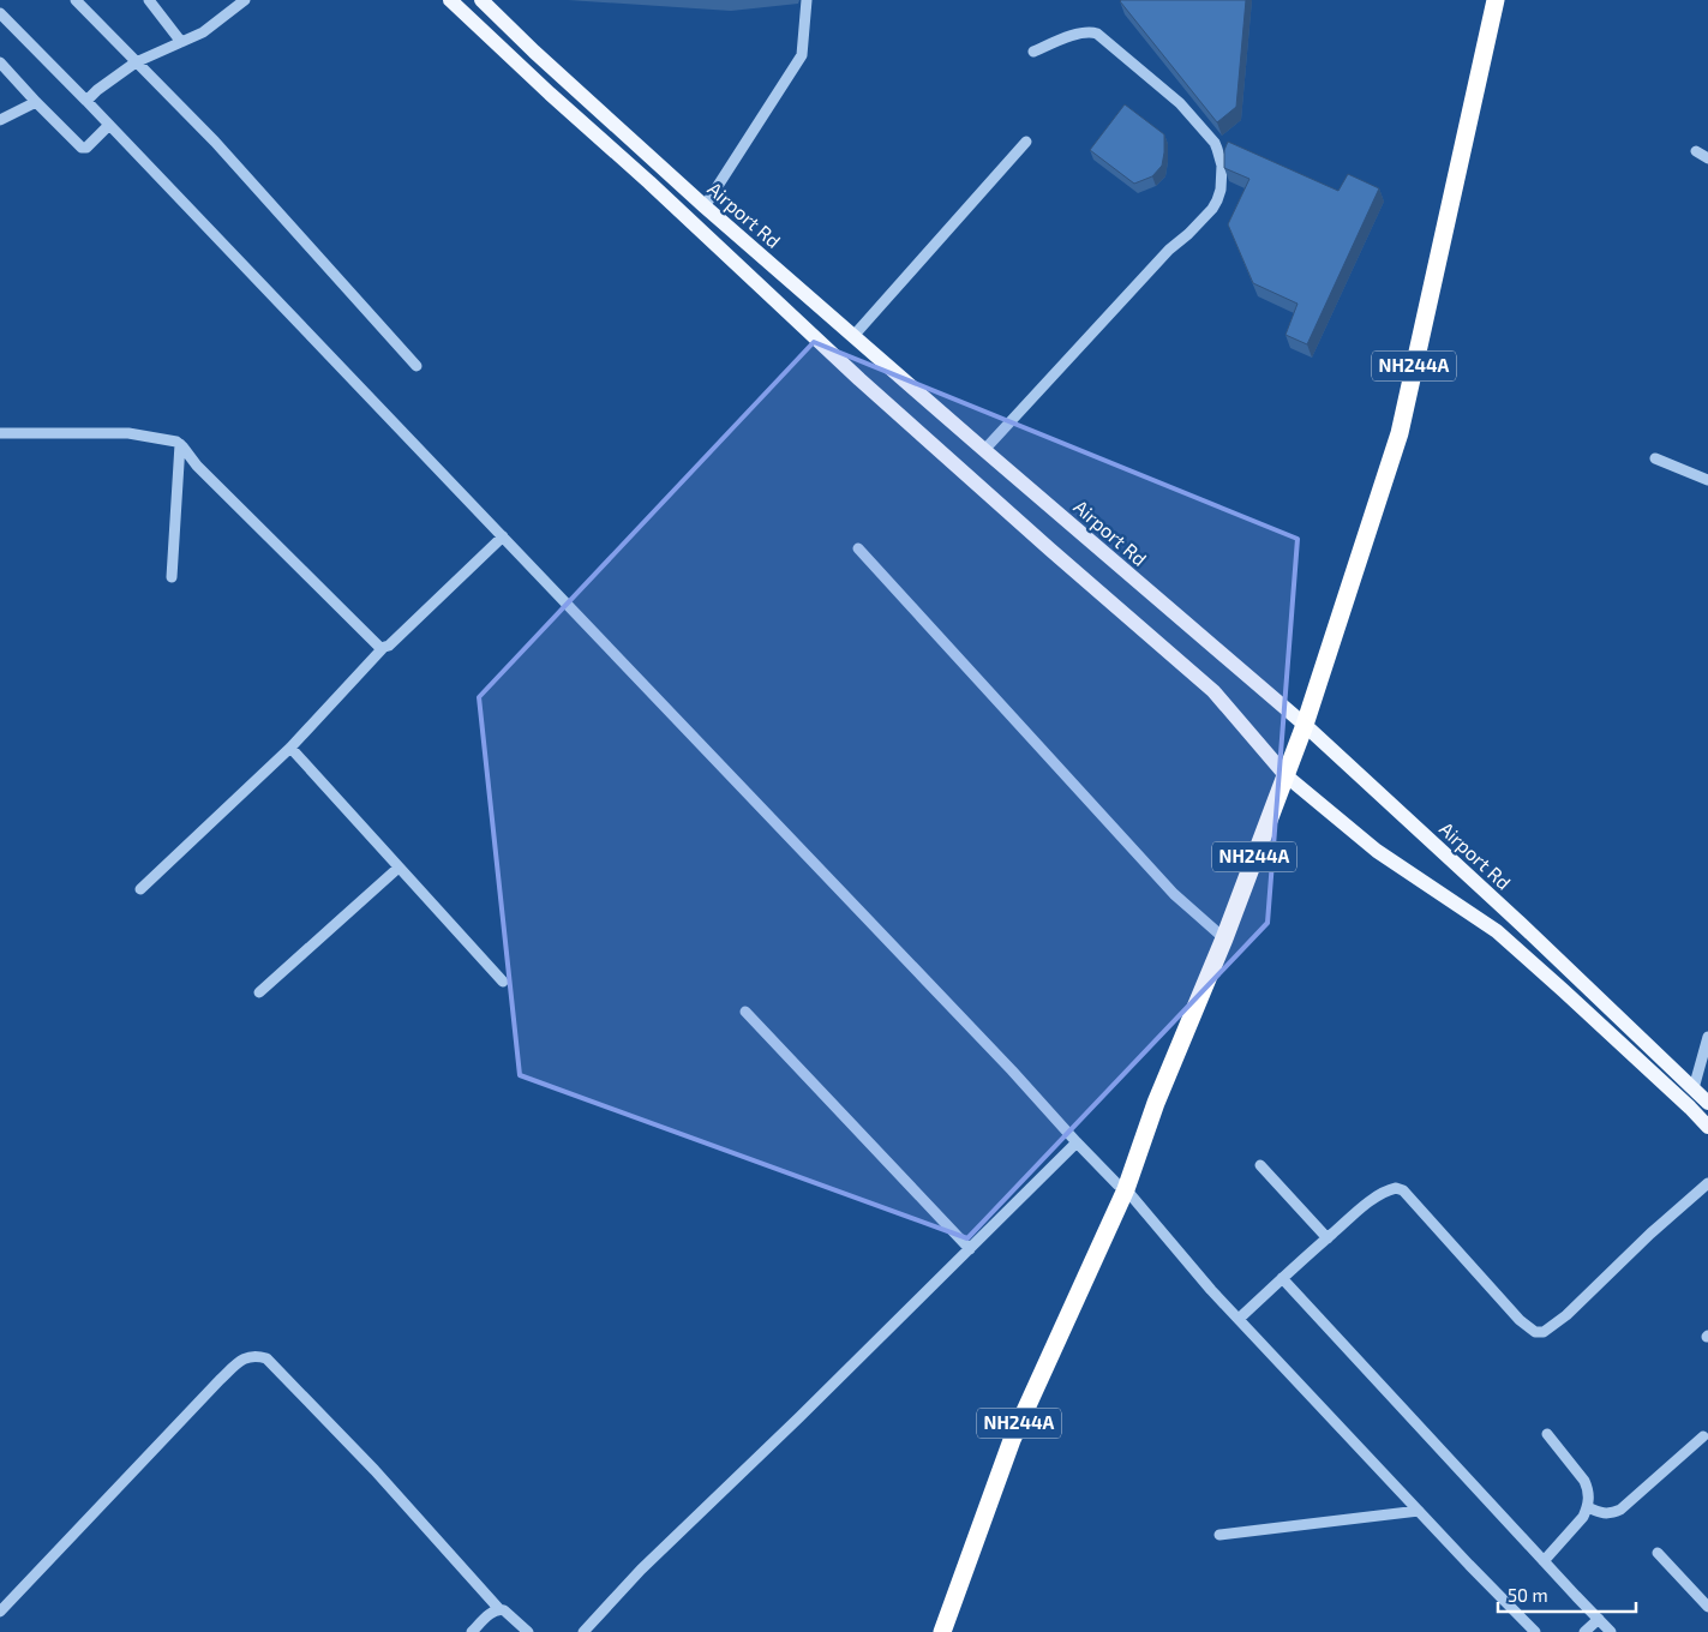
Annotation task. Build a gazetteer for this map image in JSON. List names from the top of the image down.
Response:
{
  "streets": {
    "highway": ["NH244A"],
    "main road": ["Airport Rd"]
  },
  "crossings": [
    ["Airport Rd", "NH244A"]
  ],
  "scale_bar": "50 m"
}
